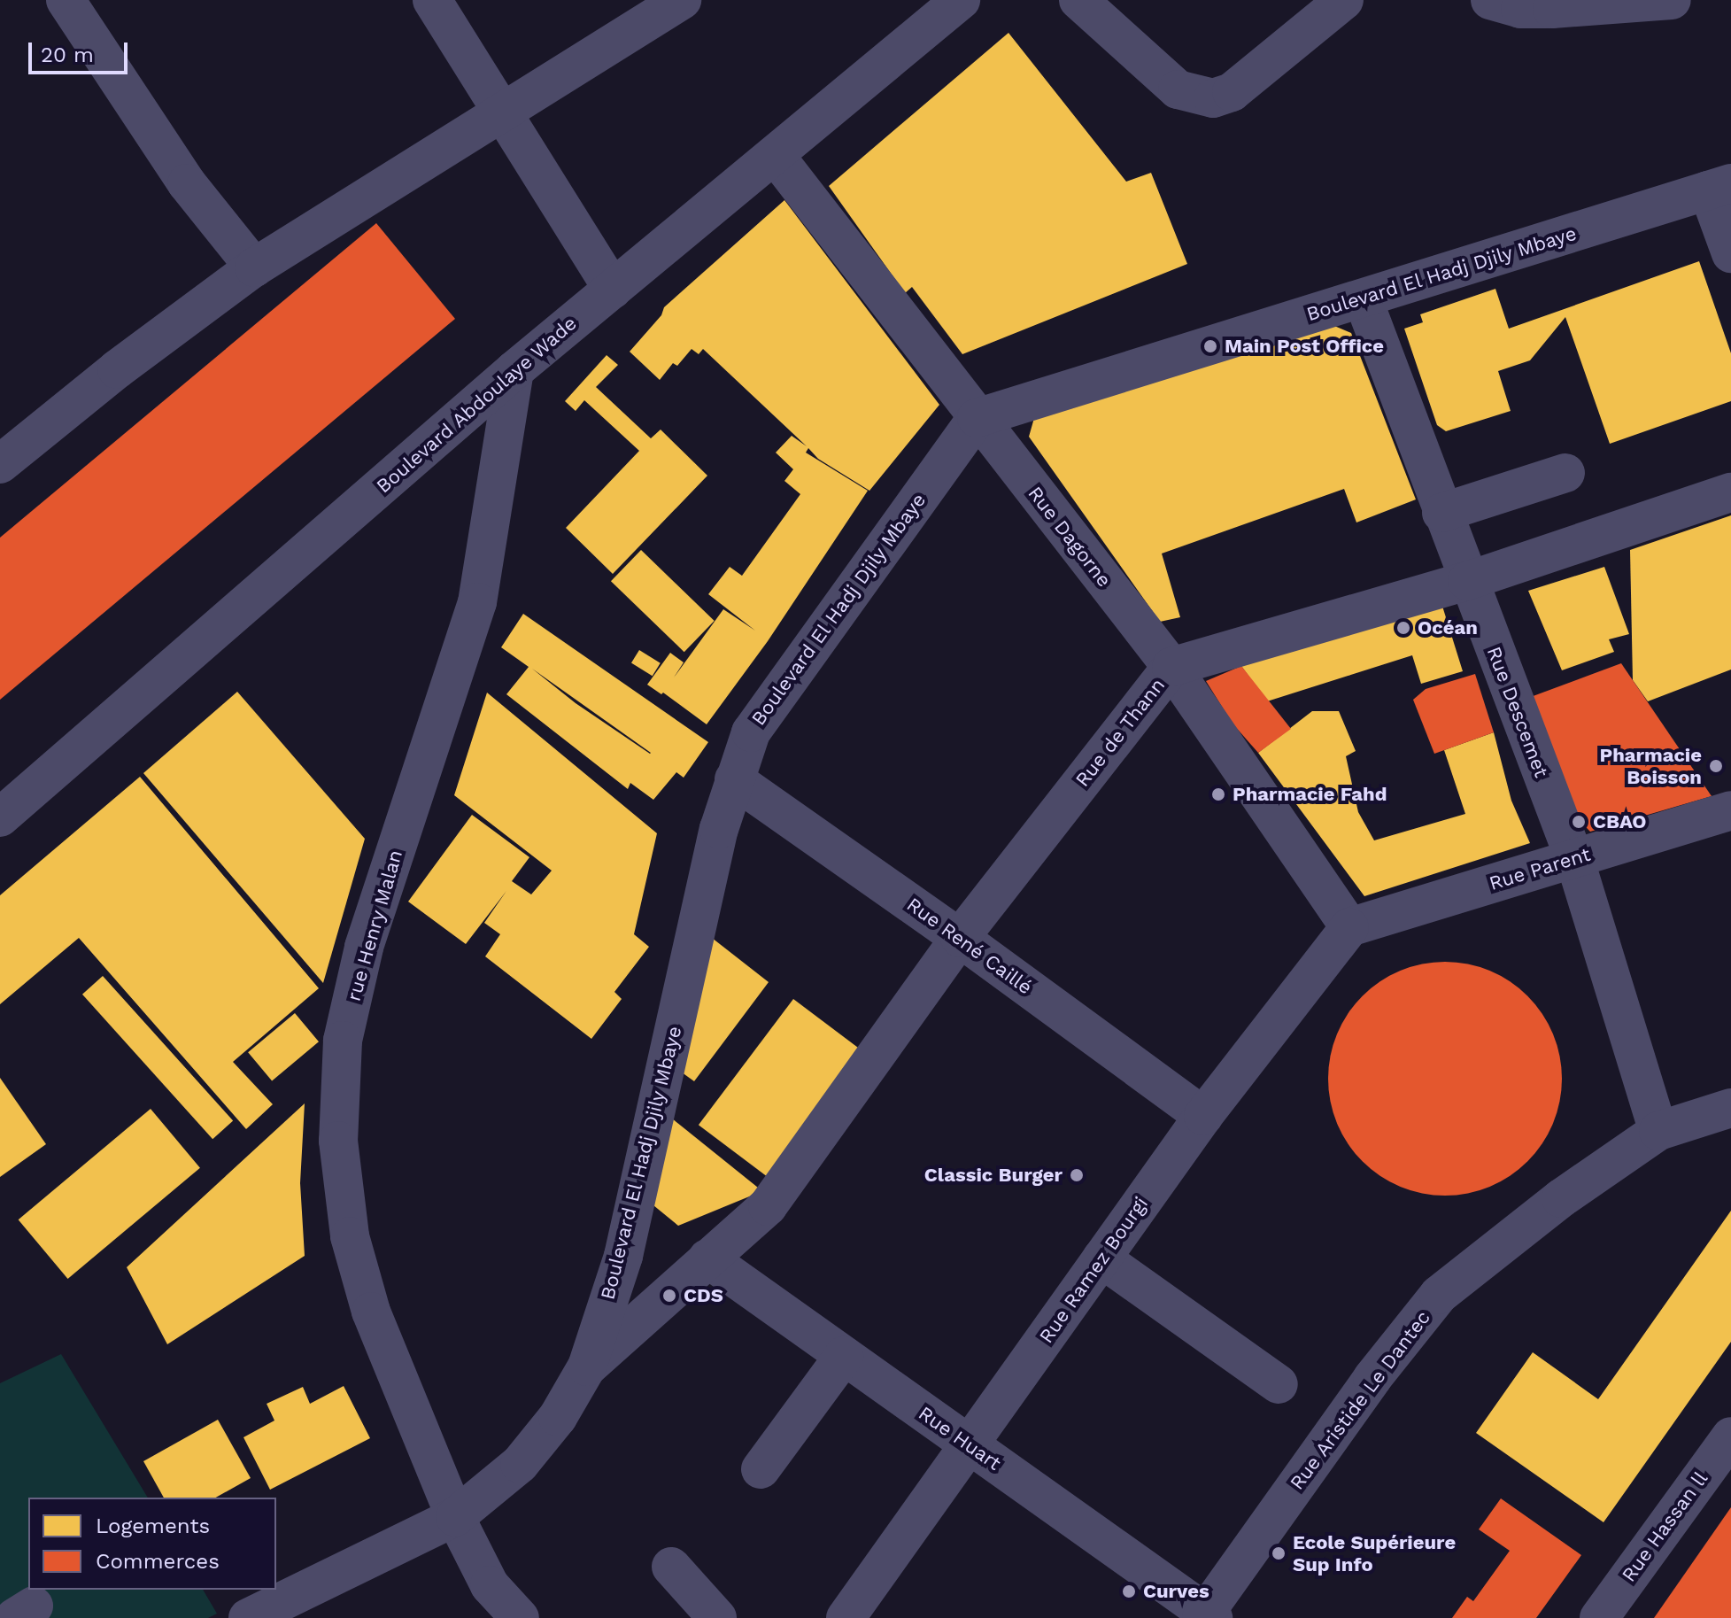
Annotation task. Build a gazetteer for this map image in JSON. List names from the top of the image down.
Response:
{
  "streets": {
    "street": [
      "Boulevard El Hadj Djily Mbaye",
      "Boulevard Abdoulaye Wade",
      "Rue Dagorne",
      "Rue Descemet",
      "Rue de Thann",
      "Rue Parent",
      "rue Henry Malan",
      "Rue René Caillé",
      "Rue Ramez Bourgi",
      "Rue Aristide Le Dantec",
      "Rue Huart",
      "Rue Hassan ll"
    ]
  },
  "crossings": [
    ["Boulevard El Hadj Djily Mbaye", "Rue Dagorne"],
    ["Boulevard El Hadj Djily Mbaye", "Rue Descemet"],
    ["Boulevard El Hadj Djily Mbaye", "Rue de Thann"],
    ["Boulevard El Hadj Djily Mbaye", "rue Henry Malan"],
    ["Boulevard El Hadj Djily Mbaye", "Rue René Caillé"],
    ["Boulevard Abdoulaye Wade", "Rue Dagorne"],
    ["Boulevard Abdoulaye Wade", "rue Henry Malan"],
    ["Rue Dagorne", "Rue de Thann"],
    ["Rue Dagorne", "Rue Parent"],
    ["Rue Dagorne", "Rue Ramez Bourgi"],
    ["Rue Descemet", "Rue de Thann"],
    ["Rue Descemet", "Rue Parent"],
    ["Rue Descemet", "Rue Aristide Le Dantec"],
    ["Rue de Thann", "Rue René Caillé"],
    ["Rue de Thann", "Rue Huart"],
    ["Rue Parent", "Rue Ramez Bourgi"],
    ["Rue René Caillé", "Rue Ramez Bourgi"],
    ["Rue Ramez Bourgi", "Rue Huart"],
    ["Rue Aristide Le Dantec", "Rue Huart"]
  ],
  "places": [
    "Main Post Office",
    "Océan",
    "Pharmacie Boisson",
    "Pharmacie Fahd",
    "CBAO",
    "Classic Burger",
    "CDS",
    "Ecole Supérieure Sup Info",
    "Curves"
  ],
  "legend": ["Logements", "Commerces"],
  "scale_bar": "20 m"
}
